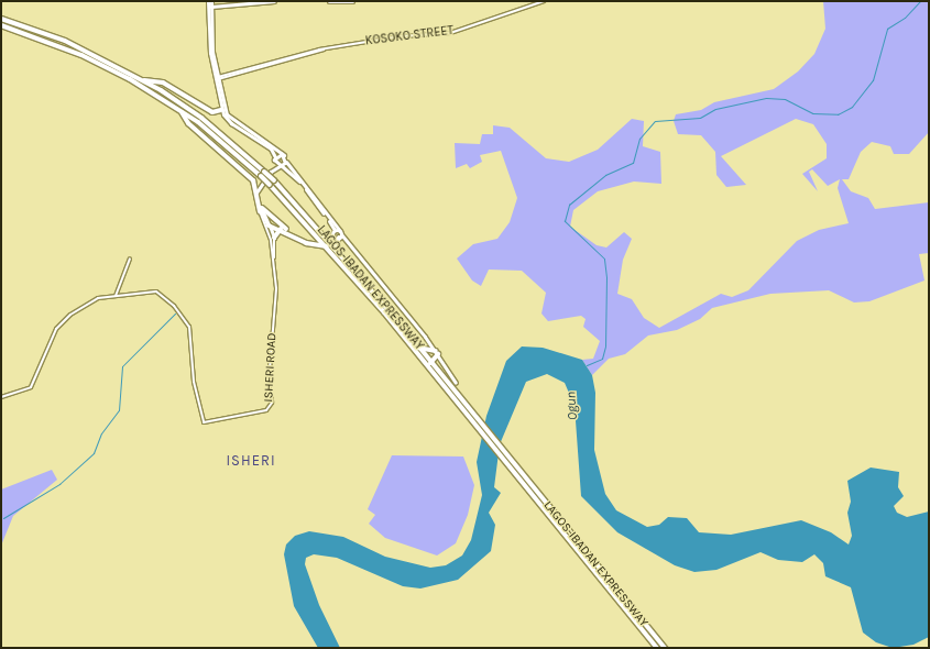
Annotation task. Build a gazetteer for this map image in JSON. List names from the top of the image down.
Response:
{
  "streets": {
    "highway": ["LAGOS-IBADAN EXPRESSWAY"],
    "main road": ["ISHERI ROAD"],
    "street": ["KOSOKO STREET"]
  },
  "districts": ["ISHERI"],
  "water": ["Ogun"]
}
